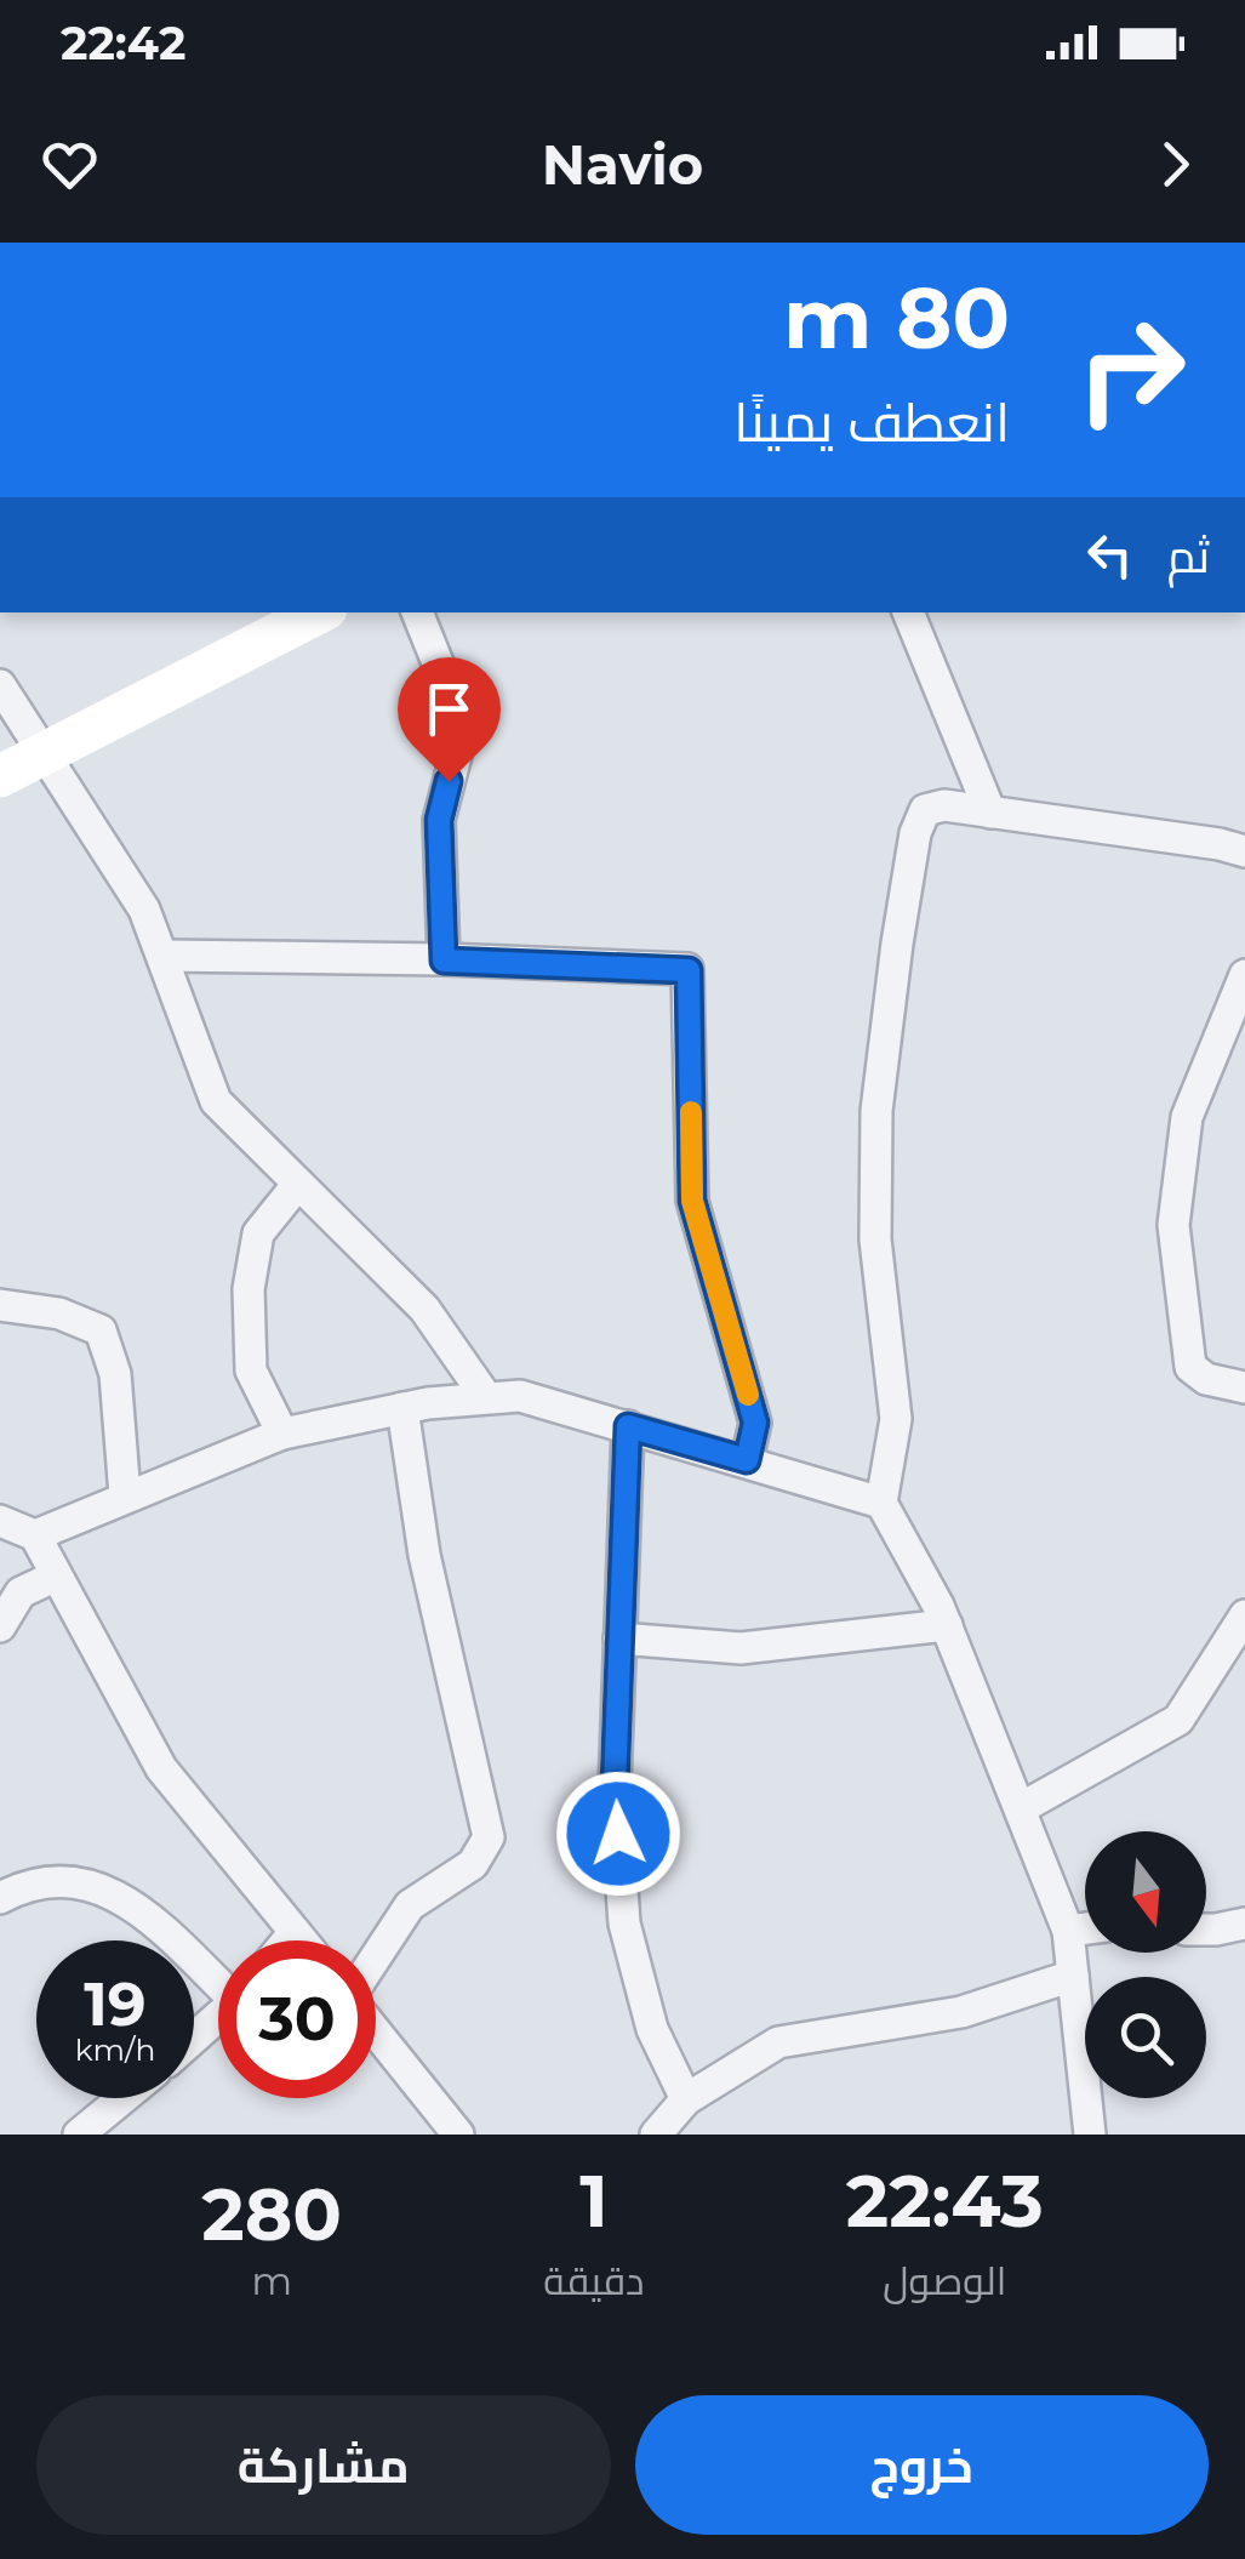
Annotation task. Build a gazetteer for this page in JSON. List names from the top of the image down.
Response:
{
  "north": "bottom",
  "page": {
    "status": "22:42",
    "header": "Navio",
    "turn": ["80 m", "انعطف يمينًا"],
    "then": "ثم",
    "speed": "19 km/h",
    "limit": "30",
    "eta": [
      "22:43",
      "الوصول",
      "1",
      "دقيقة",
      "280",
      "m"
    ],
    "buttons": ["خروج", "مشاركة"]
  }
}
